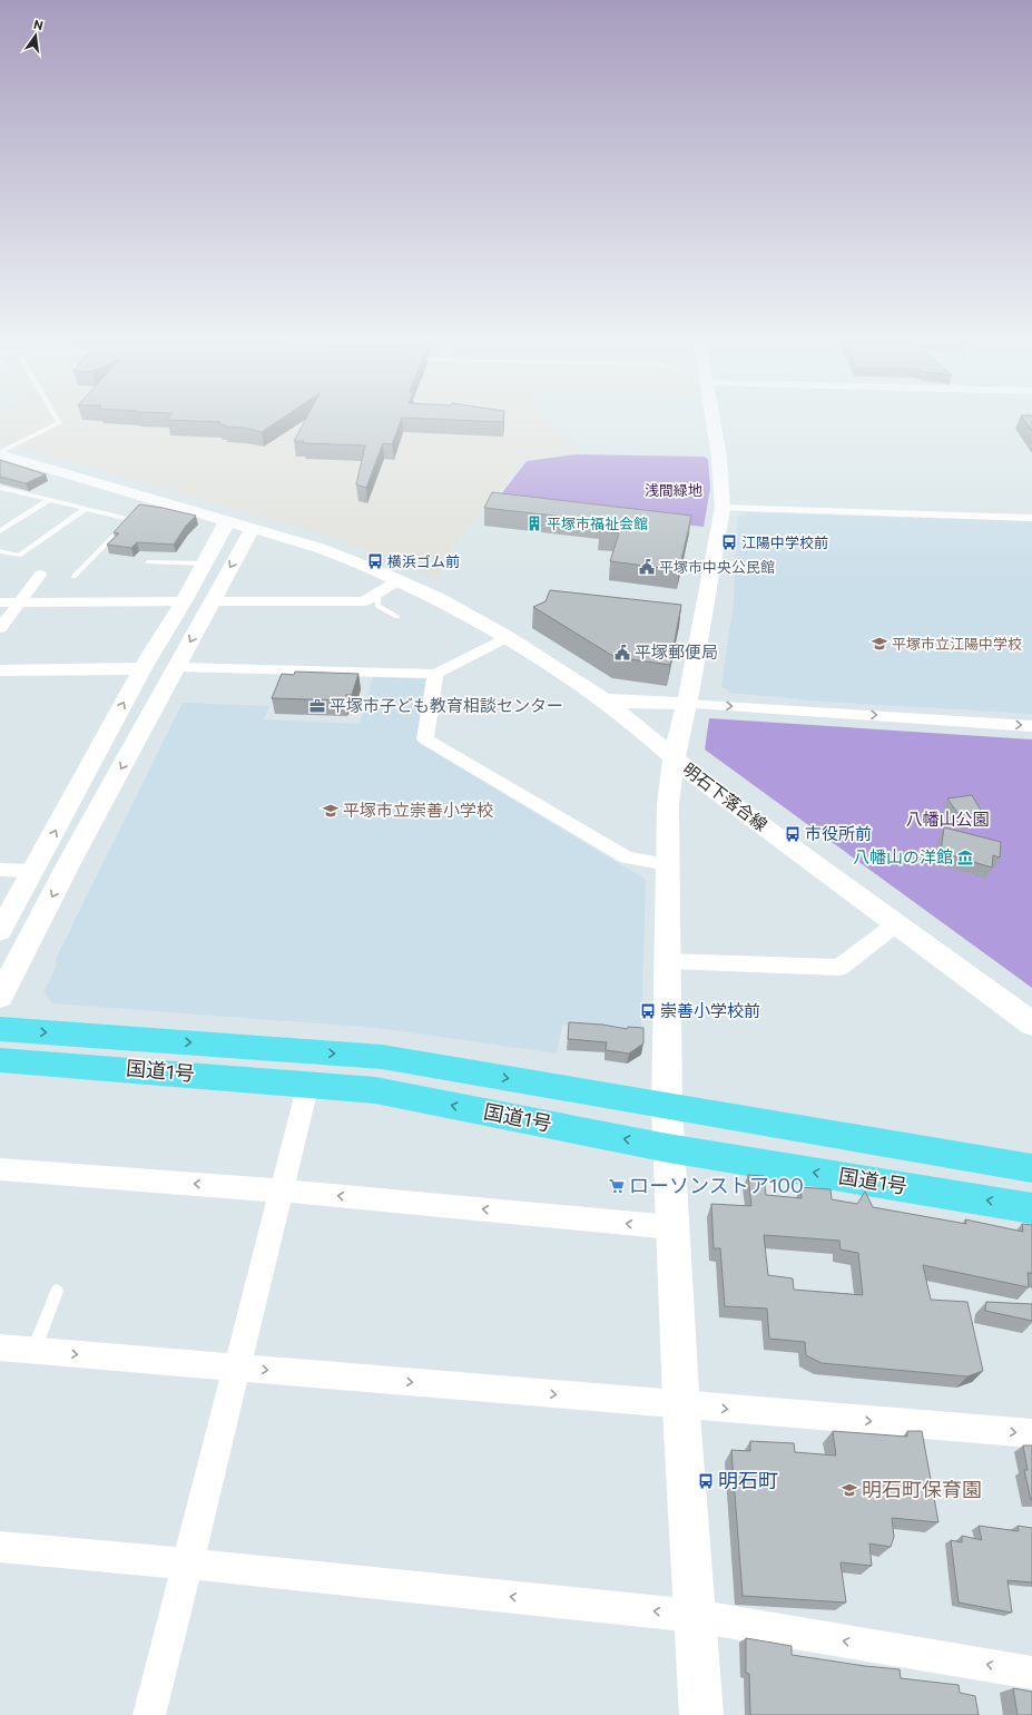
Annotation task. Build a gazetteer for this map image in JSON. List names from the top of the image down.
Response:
{
  "streets": {
    "highway": ["国道1号"],
    "street": ["明石下落合線"]
  },
  "parks": ["浅間緑地", "八幡山公園"],
  "places": {
    "building": ["平塚市福祉会館"],
    "bus stop": [
      "江陽中学校前",
      "横浜ゴム前",
      "市役所前",
      "崇善小学校前",
      "明石町"
    ],
    "public building": ["平塚市中央公民館", "平塚郵便局"],
    "school or university": ["平塚市立江陽中学校", "平塚市立崇善小学校", "明石町保育園"],
    "office": ["平塚市子ども教育相談センター"],
    "museum": ["八幡山の洋館"],
    "supermarket": ["ローソンストア100"]
  },
  "north": "top"
}
